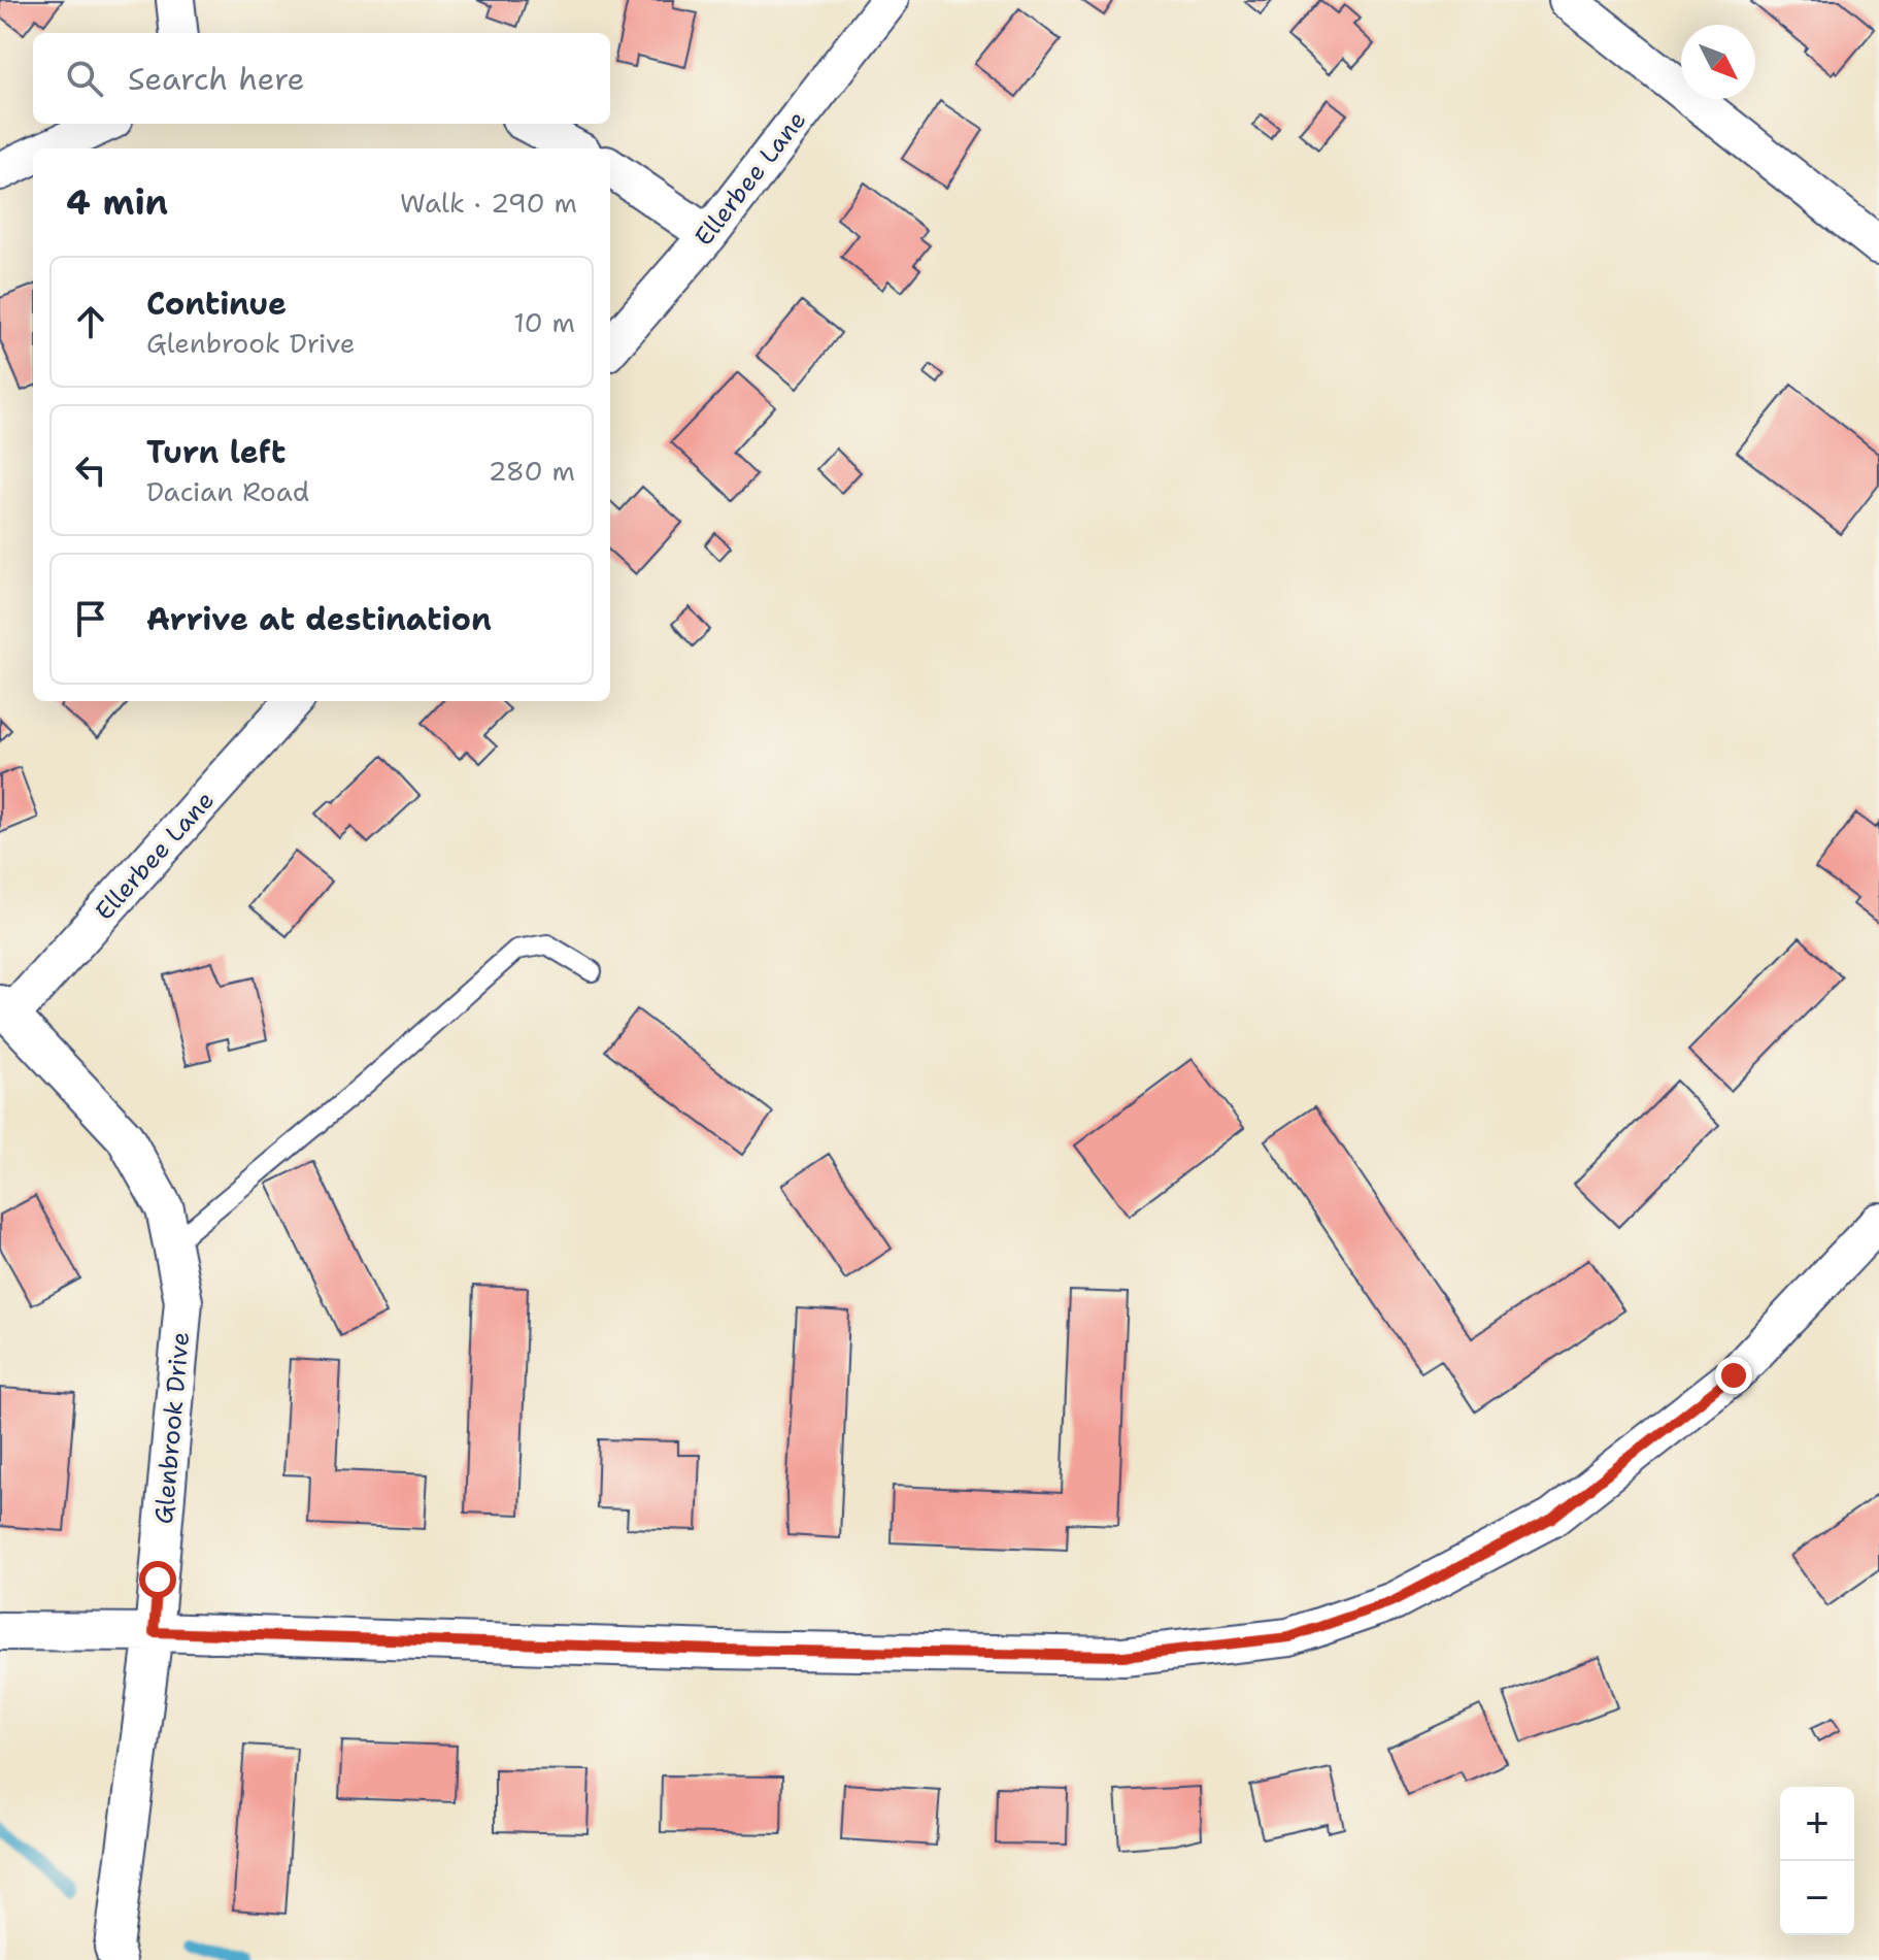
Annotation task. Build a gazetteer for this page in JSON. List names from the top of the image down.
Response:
{
  "streets": {
    "street": ["Ellerbee Lane", "Glenbrook Drive"]
  },
  "crossings": [
    ["Ellerbee Lane", "Glenbrook Drive"]
  ],
  "north": "bottom right",
  "page": {
    "search": "Search here",
    "heading": ["4 min", "Walk · 290 m"],
    "list": [
      ["Continue", "Glenbrook Drive", "10 m"],
      ["Turn left", "Dacian Road", "280 m"],
      "Arrive at destination"
    ],
    "map_buttons": ["+", "−"]
  }
}
